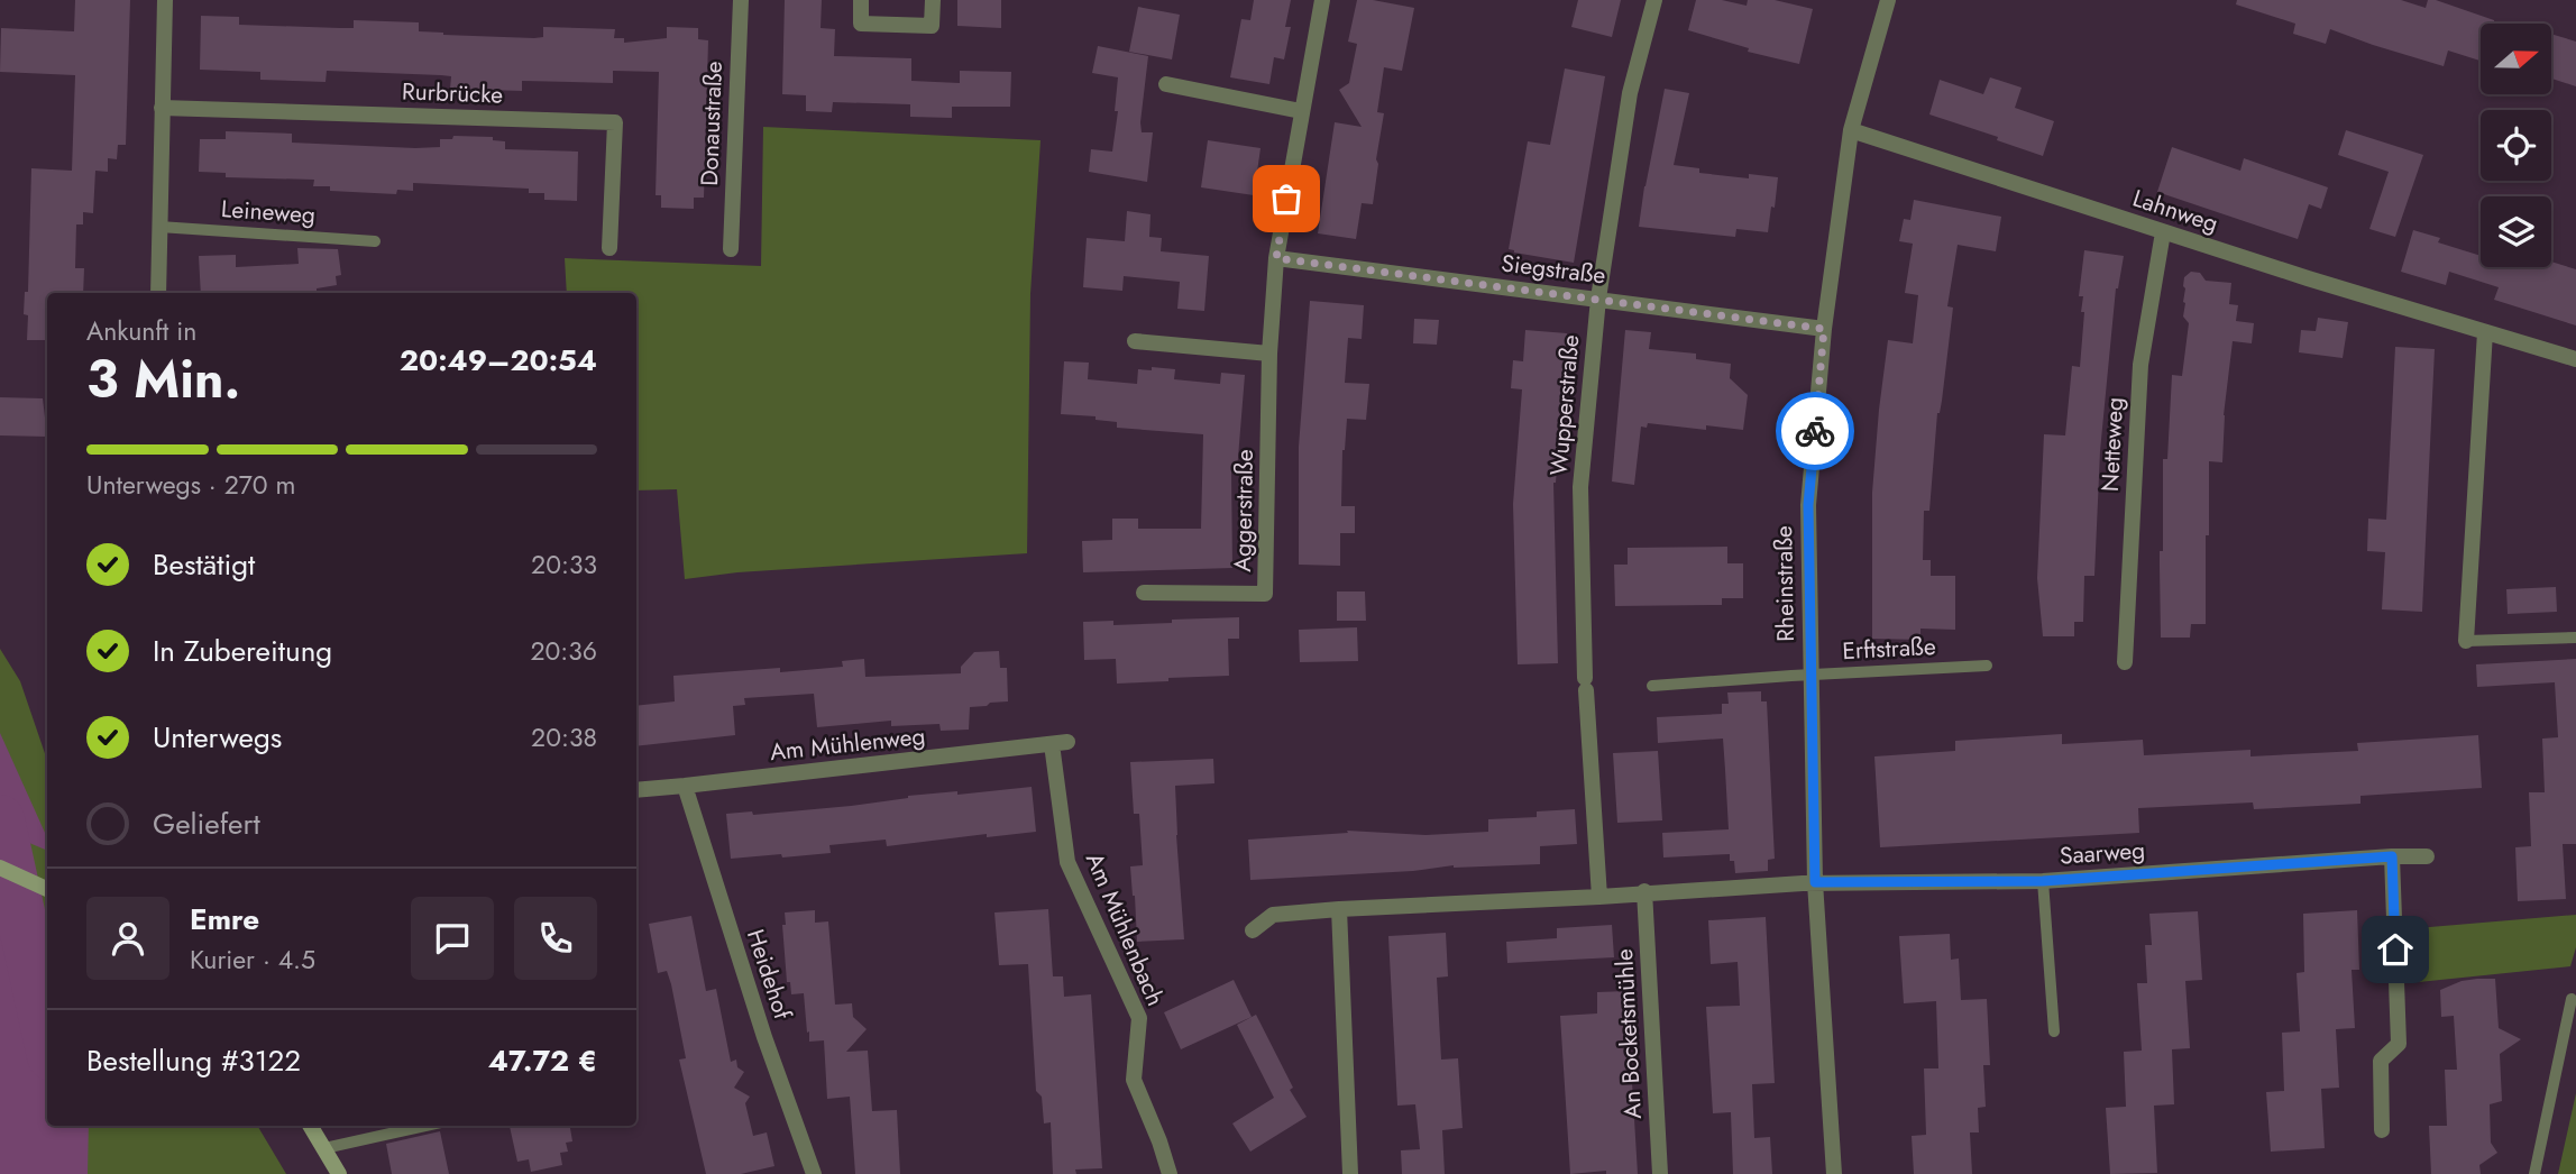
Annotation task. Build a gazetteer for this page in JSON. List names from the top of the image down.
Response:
{
  "streets": {
    "street": [
      "Rurbrücke",
      "Donaustraße",
      "Lahnweg",
      "Siegstraße",
      "Wupperstraße",
      "Netteweg",
      "Aggerstraße",
      "Rheinstraße",
      "Am Mühlenweg",
      "Saarweg",
      "Am Mühlenbach",
      "Heidehof",
      "An Bocketsmühle"
    ],
    "lane": ["Leineweg", "Erftstraße"]
  },
  "crossings": [
    ["Lahnweg", "Netteweg"],
    ["Lahnweg", "Rheinstraße"],
    ["Siegstraße", "Wupperstraße"],
    ["Siegstraße", "Aggerstraße"],
    ["Siegstraße", "Rheinstraße"],
    ["Rheinstraße", "Erftstraße"],
    ["Rheinstraße", "Saarweg"],
    ["Am Mühlenweg", "Am Mühlenbach"],
    ["Am Mühlenweg", "Heidehof"]
  ],
  "north": "right",
  "page": {
    "heading": ["3 Min.", "Ankunft in", "20:49–20:54"],
    "panel": [
      "Emre",
      "Kurier · 4.5",
      "Bestellung #3122",
      "47.72 €"
    ],
    "bar": "Unterwegs · 270 m",
    "list": [
      ["Bestätigt", "20:33"],
      ["In Zubereitung", "20:36"],
      ["Unterwegs", "20:38"],
      "Geliefert"
    ]
  }
}
